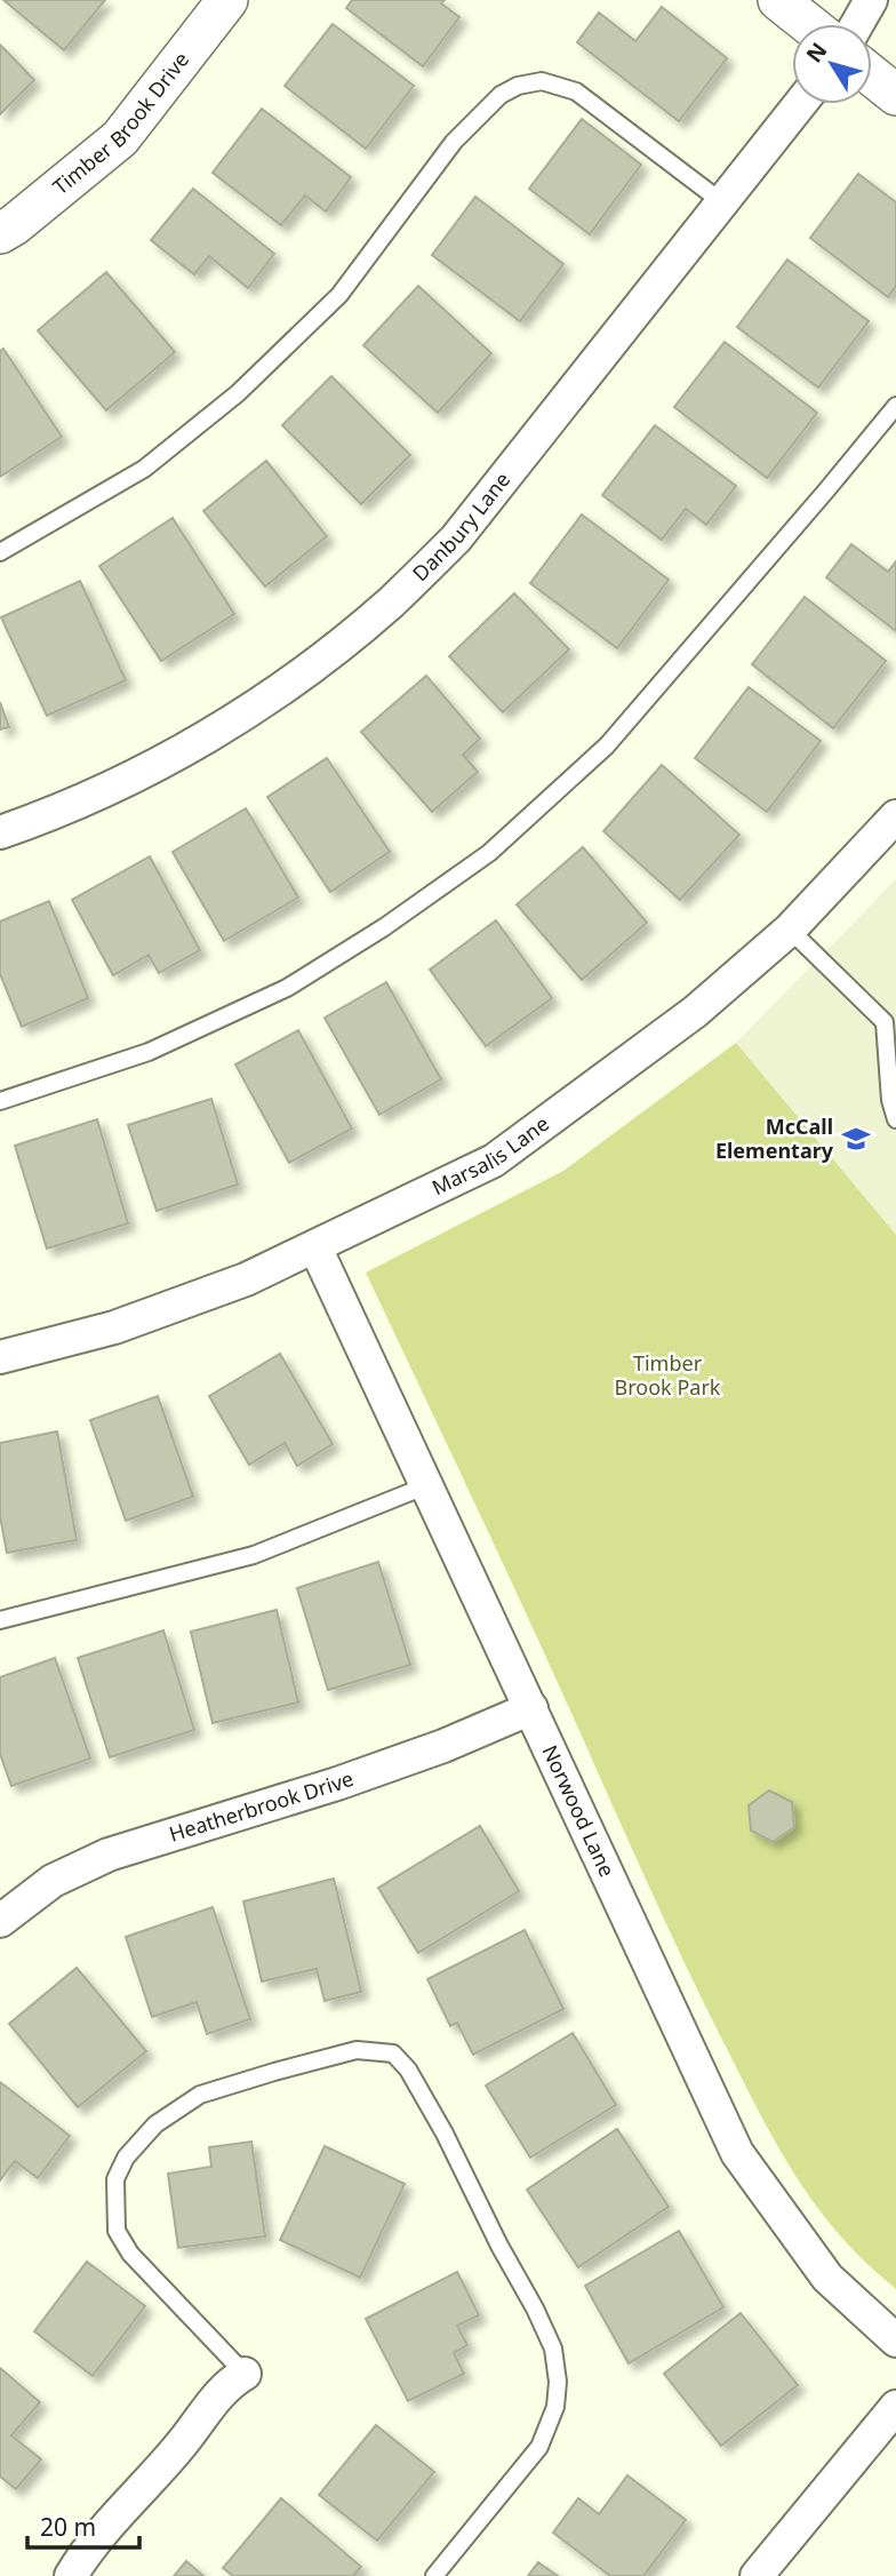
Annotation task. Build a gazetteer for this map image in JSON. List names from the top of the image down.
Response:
{
  "streets": {
    "street": [
      "Timber Brook Drive",
      "Danbury Lane",
      "Marsalis Lane",
      "Heatherbrook Drive",
      "Norwood Lane"
    ]
  },
  "crossings": [
    ["Marsalis Lane", "Norwood Lane"],
    ["Heatherbrook Drive", "Norwood Lane"]
  ],
  "parks": ["Timber Brook Park"],
  "places": {
    "school or university": ["McCall Elementary"]
  },
  "scale_bar": "20 m",
  "north": "top left"
}
